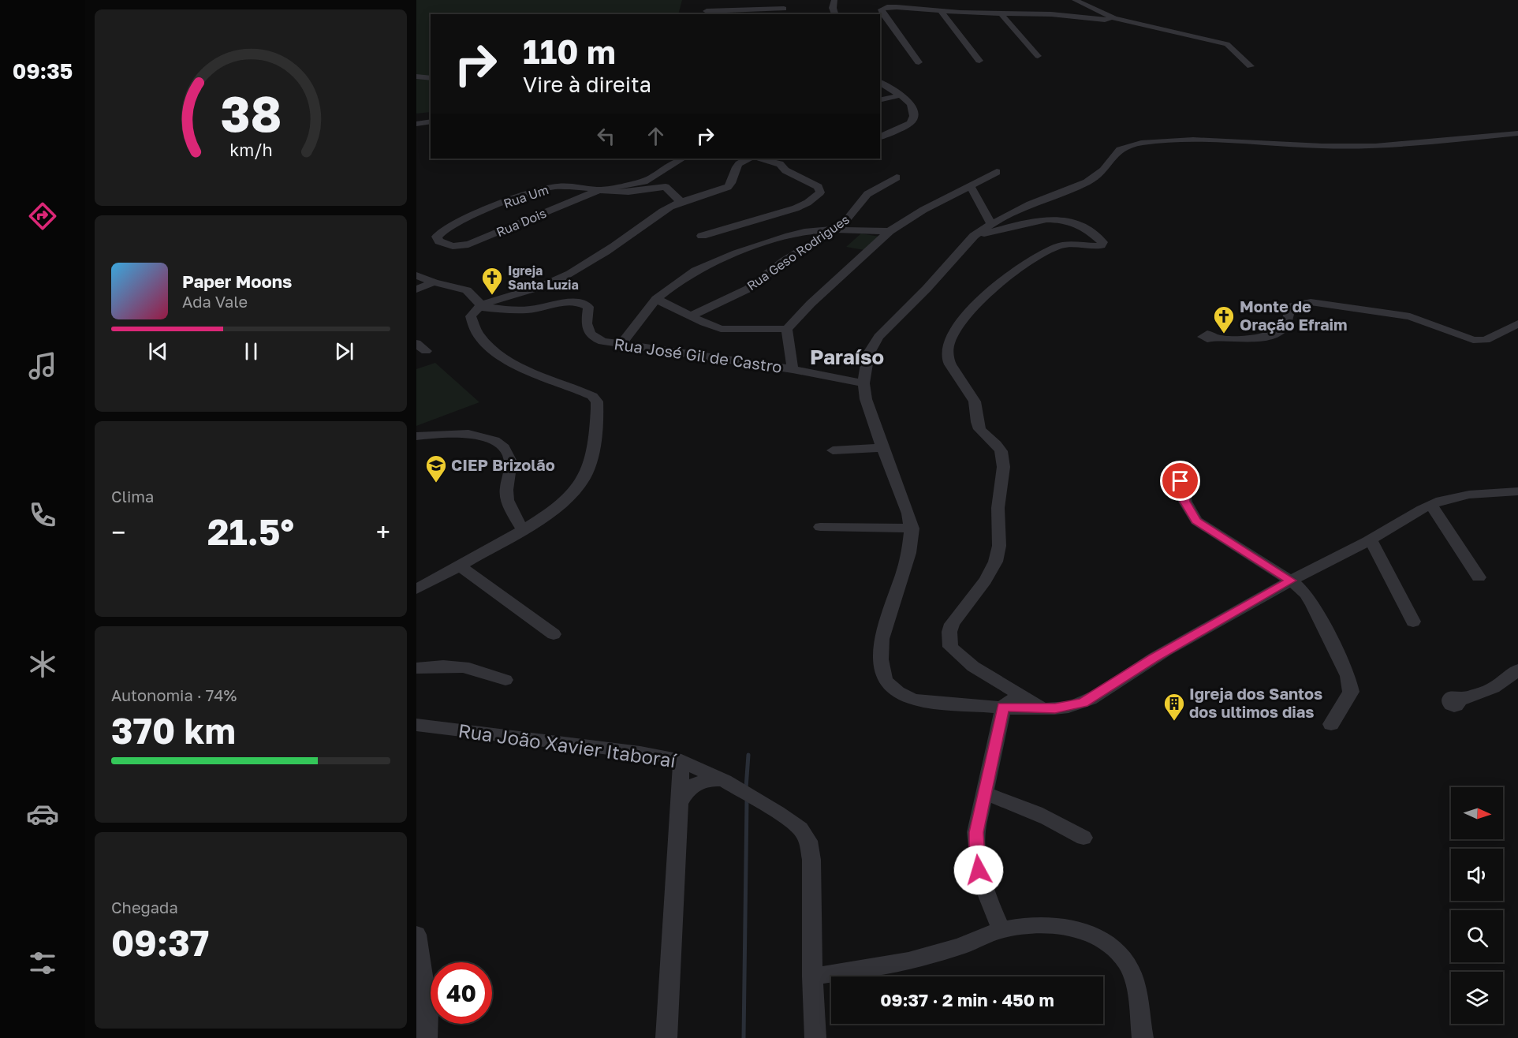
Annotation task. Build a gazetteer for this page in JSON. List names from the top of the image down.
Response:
{
  "streets": {
    "street": [
      "Rua Um",
      "Rua Dois",
      "Rua Geso Rodrigues",
      "Rua José Gil de Castro",
      "Rua João Xavier Itaboraí"
    ]
  },
  "crossings": [
    ["Rua Um", "Rua Dois"]
  ],
  "districts": ["Paraíso"],
  "places": {
    "church": ["Igreja Santa Luzia", "Monte de Oração Efraim"],
    "school or university": ["CIEP Brizolão"],
    "building": ["Igreja dos Santos dos ultimos dias"]
  },
  "north": "right",
  "page": {
    "tabs": "09:35",
    "turn": ["110 m", "Vire à direita"],
    "song": ["Paper Moons", "Ada Vale"],
    "tile": [
      "Clima",
      ["Autonomia · 74%", "370 km"],
      ["Chegada", "09:37"]
    ],
    "heat": ["−", "21.5°", "+"],
    "limit": "40",
    "trip": "09:37 · 2 min · 450 m",
    "gauge": ["38", "km/h"]
  }
}
